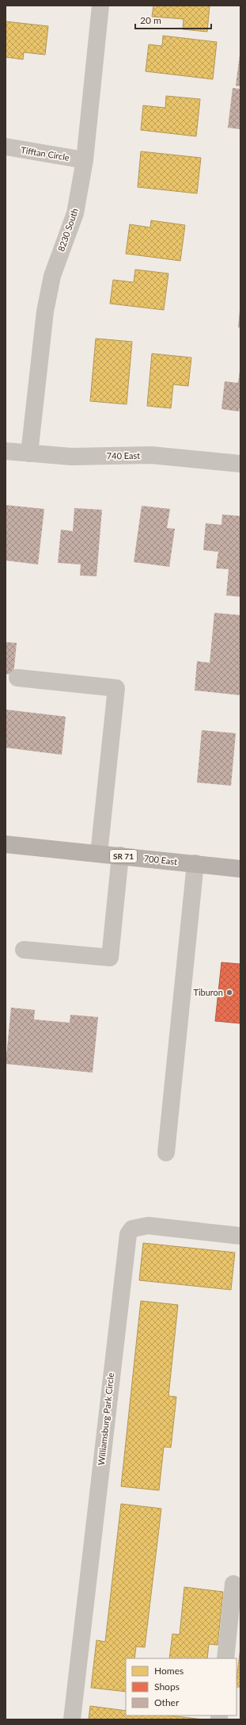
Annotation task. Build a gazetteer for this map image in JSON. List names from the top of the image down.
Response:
{
  "streets": {
    "main road": ["SR 71", "700 East"],
    "street": [
      "Tifftan Circle",
      "8230 South",
      "740 East",
      "Williamsburg Park Circle"
    ]
  },
  "crossings": [
    ["Tifftan Circle", "8230 South"],
    ["8230 South", "740 East"]
  ],
  "places": ["Tiburon"],
  "legend": ["Homes", "Shops", "Other"],
  "scale_bar": "20 m"
}
